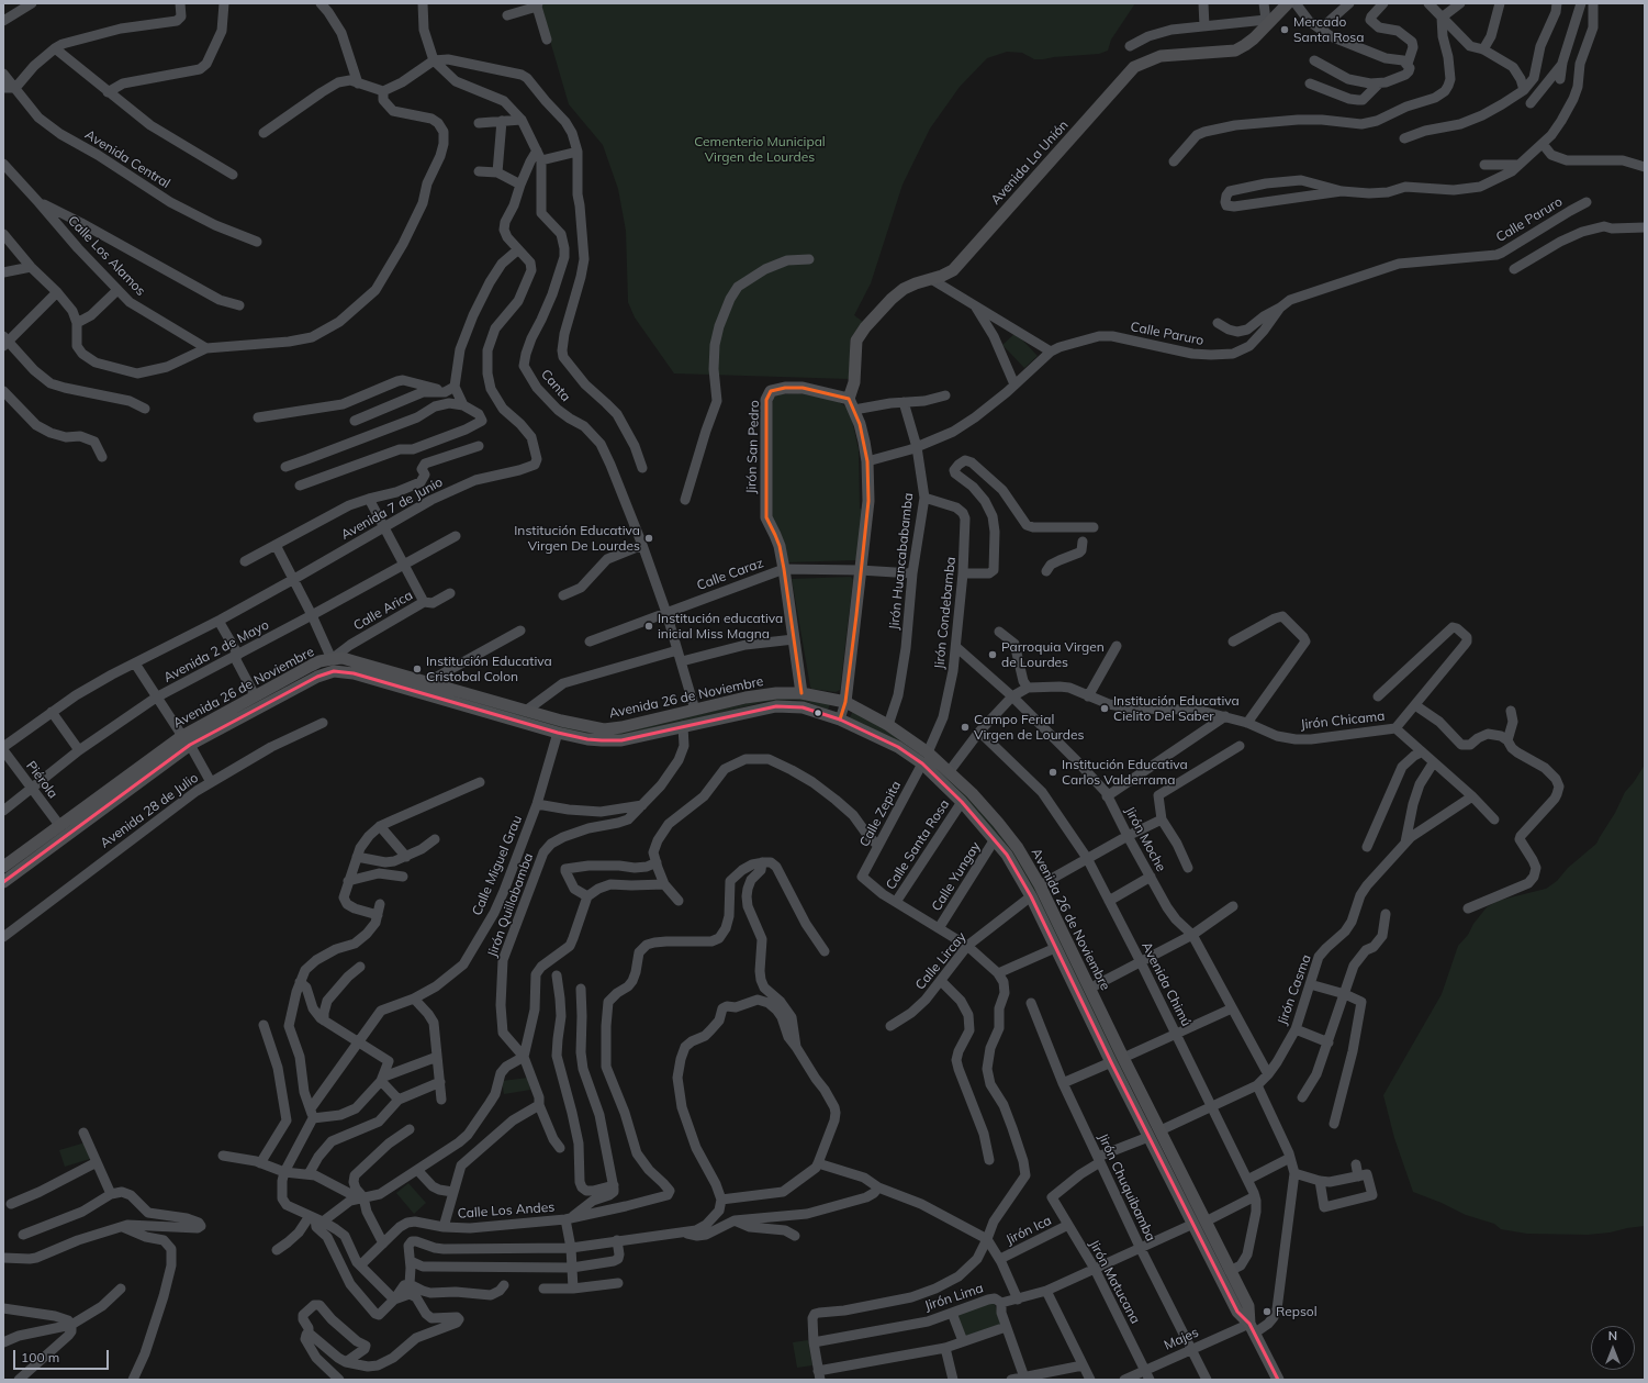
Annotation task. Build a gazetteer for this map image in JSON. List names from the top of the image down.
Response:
{
  "streets": {
    "main road": ["Avenida La Unión", "Jirón San Pedro", "Avenida 26 de Noviembre"],
    "street": [
      "Avenida Central",
      "Calle Paruro",
      "Calle Los Alamos",
      "Canta",
      "Avenida 7 de Junio",
      "Jirón Huancababamba",
      "Calle Caraz",
      "Calle Arica",
      "Jirón Condebamba",
      "Avenida 2 de Mayo",
      "Jirón Chicama",
      "Piérola",
      "Avenida 28 de Julio",
      "Calle Zepita",
      "Jirón Moche",
      "Calle Santa Rosa",
      "Calle Miguel Grau",
      "Calle Yungay",
      "Jirón Quillabamba",
      "Calle Lircay",
      "Avenida Chimú",
      "Jirón Casma",
      "Jirón Chuquibamba",
      "Calle Los Andes",
      "Jirón Ica",
      "Jirón Matucana",
      "Jirón Lima",
      "Majes"
    ]
  },
  "crossings": [
    ["Avenida La Unión", "Jirón San Pedro"],
    ["Calle Paruro", "Jirón Huancababamba"],
    ["Canta", "Avenida 7 de Junio"],
    ["Canta", "Calle Caraz"],
    ["Canta", "Avenida 26 de Noviembre"],
    ["Jirón San Pedro", "Calle Caraz"],
    ["Jirón San Pedro", "Avenida 26 de Noviembre"],
    ["Avenida 7 de Junio", "Piérola"],
    ["Jirón Huancababamba", "Calle Caraz"],
    ["Jirón Huancababamba", "Jirón Condebamba"],
    ["Jirón Huancababamba", "Avenida 26 de Noviembre"],
    ["Calle Arica", "Avenida 26 de Noviembre"],
    ["Jirón Condebamba", "Avenida 26 de Noviembre"],
    ["Jirón Condebamba", "Calle Zepita"],
    ["Jirón Condebamba", "Jirón Moche"],
    ["Avenida 2 de Mayo", "Piérola"],
    ["Avenida 26 de Noviembre", "Piérola"],
    ["Avenida 26 de Noviembre", "Calle Zepita"],
    ["Avenida 26 de Noviembre", "Calle Santa Rosa"],
    ["Avenida 26 de Noviembre", "Calle Miguel Grau"],
    ["Avenida 26 de Noviembre", "Calle Yungay"],
    ["Avenida 26 de Noviembre", "Jirón Quillabamba"],
    ["Avenida 26 de Noviembre", "Calle Lircay"],
    ["Avenida 26 de Noviembre", "Avenida Chimú"],
    ["Avenida 26 de Noviembre", "Jirón Casma"],
    ["Avenida 26 de Noviembre", "Jirón Lima"],
    ["Avenida 26 de Noviembre", "Majes"],
    ["Jirón Chicama", "Jirón Casma"],
    ["Calle Zepita", "Calle Santa Rosa"],
    ["Jirón Moche", "Jirón Casma"],
    ["Avenida Chimú", "Jirón Casma"],
    ["Jirón Chuquibamba", "Jirón Matucana"],
    ["Jirón Chuquibamba", "Jirón Lima"],
    ["Jirón Chuquibamba", "Majes"],
    ["Jirón Ica", "Jirón Matucana"],
    ["Jirón Matucana", "Jirón Lima"],
    ["Jirón Matucana", "Majes"]
  ],
  "parks": ["Cementerio Municipal Virgen de Lourdes"],
  "places": [
    "Mercado Santa Rosa",
    "Institución Educativa Virgen De Lourdes",
    "Institución educativa inicial Miss Magna",
    "Parroquia Virgen de Lourdes",
    "Institución Educativa Cristobal Colon",
    "Institución Educativa Cielito Del Saber",
    "Campo Ferial Virgen de Lourdes",
    "Institución Educativa Carlos Valderrama",
    "Repsol"
  ],
  "scale_bar": "100 m",
  "north": "top"
}
